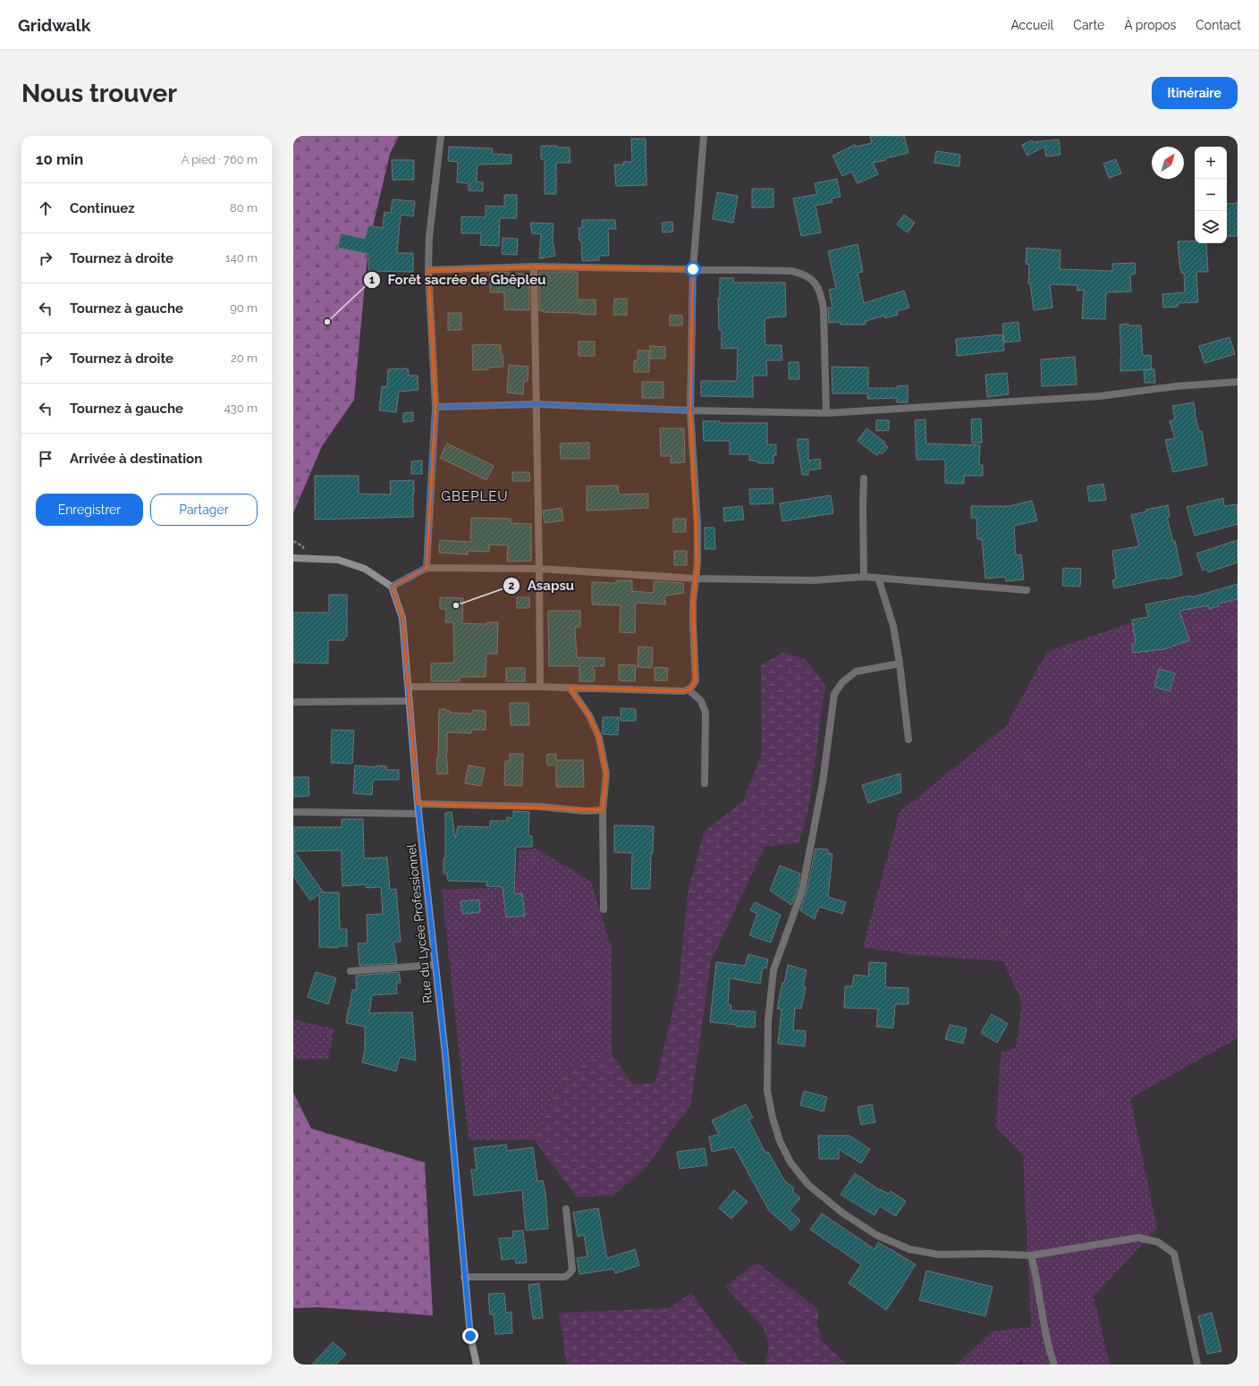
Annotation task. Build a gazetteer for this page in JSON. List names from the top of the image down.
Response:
{
  "streets": {
    "main road": ["Rue du Lycée Professionnel"]
  },
  "districts": ["GBEPLEU"],
  "places": ["Forêt sacrée de Gbêpleu", "Asapsu"],
  "north": "top right",
  "page": {
    "header": "Gridwalk",
    "nav": [
      "Accueil",
      "Carte",
      "À propos",
      "Contact"
    ],
    "buttons": [
      "Itinéraire",
      ["Enregistrer", "Partager"]
    ],
    "title": "Nous trouver",
    "heading": ["10 min", "À pied · 760 m"],
    "map_buttons": ["+", "−"],
    "list": [
      ["Continuez", "80 m"],
      ["Tournez à droite", "140 m"],
      ["Tournez à gauche", "90 m"],
      ["Tournez à droite", "20 m"],
      ["Tournez à gauche", "430 m"],
      "Arrivée à destination"
    ]
  }
}
